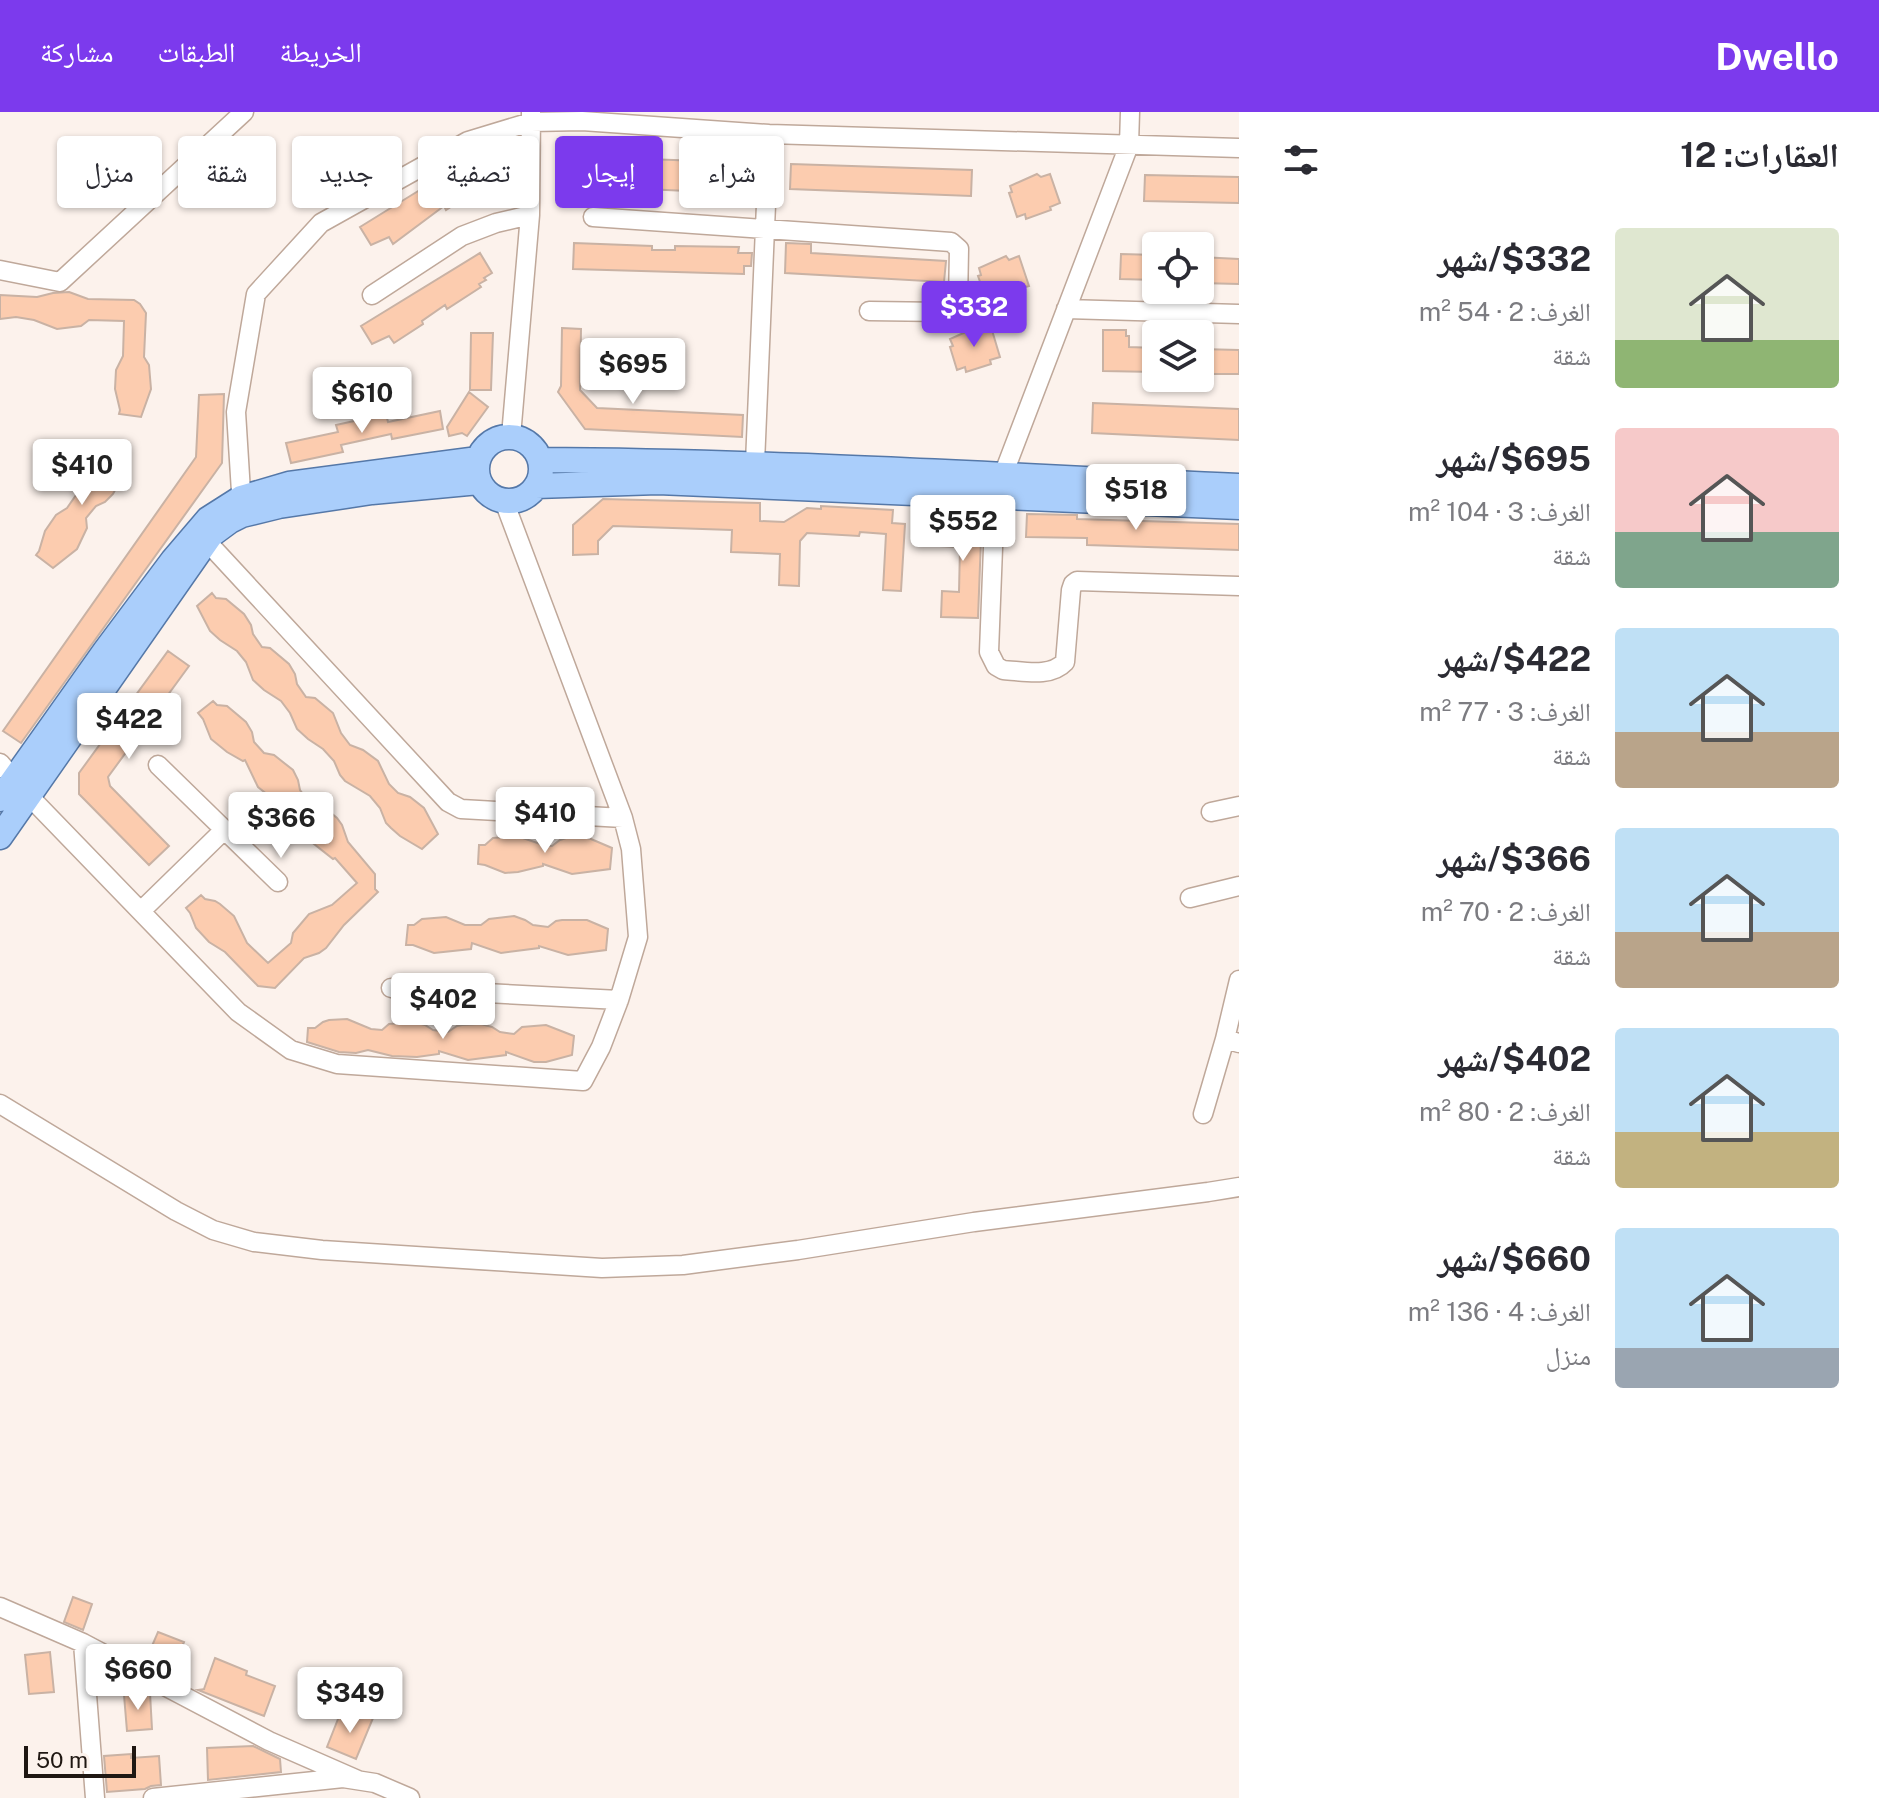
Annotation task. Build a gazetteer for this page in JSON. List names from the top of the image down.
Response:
{
  "scale_bar": "50 m",
  "page": {
    "header": "Dwello",
    "nav": ["الخريطة", "الطبقات", "مشاركة"],
    "heading": "العقارات: 12",
    "chip": [
      "شراء",
      "إيجار",
      "تصفية",
      "جديد",
      "شقة",
      "منزل"
    ],
    "list": [
      {
        "name": "$332/شهر",
        "note": "الغرف: 2 · 54 m² · شقة"
      },
      {
        "name": "$695/شهر",
        "note": "الغرف: 3 · 104 m² · شقة"
      },
      {
        "name": "$422/شهر",
        "note": "الغرف: 3 · 77 m² · شقة"
      },
      {
        "name": "$366/شهر",
        "note": "الغرف: 2 · 70 m² · شقة"
      },
      {
        "name": "$402/شهر",
        "note": "الغرف: 2 · 80 m² · شقة"
      },
      {
        "name": "$660/شهر",
        "note": "الغرف: 4 · 136 m² · منزل"
      }
    ],
    "price": [
      "$332",
      "$695",
      "$610",
      "$410",
      "$518",
      "$552",
      "$422",
      "$410",
      "$366",
      "$402",
      "$660",
      "$349"
    ],
    "scale": "50 m"
  }
}
